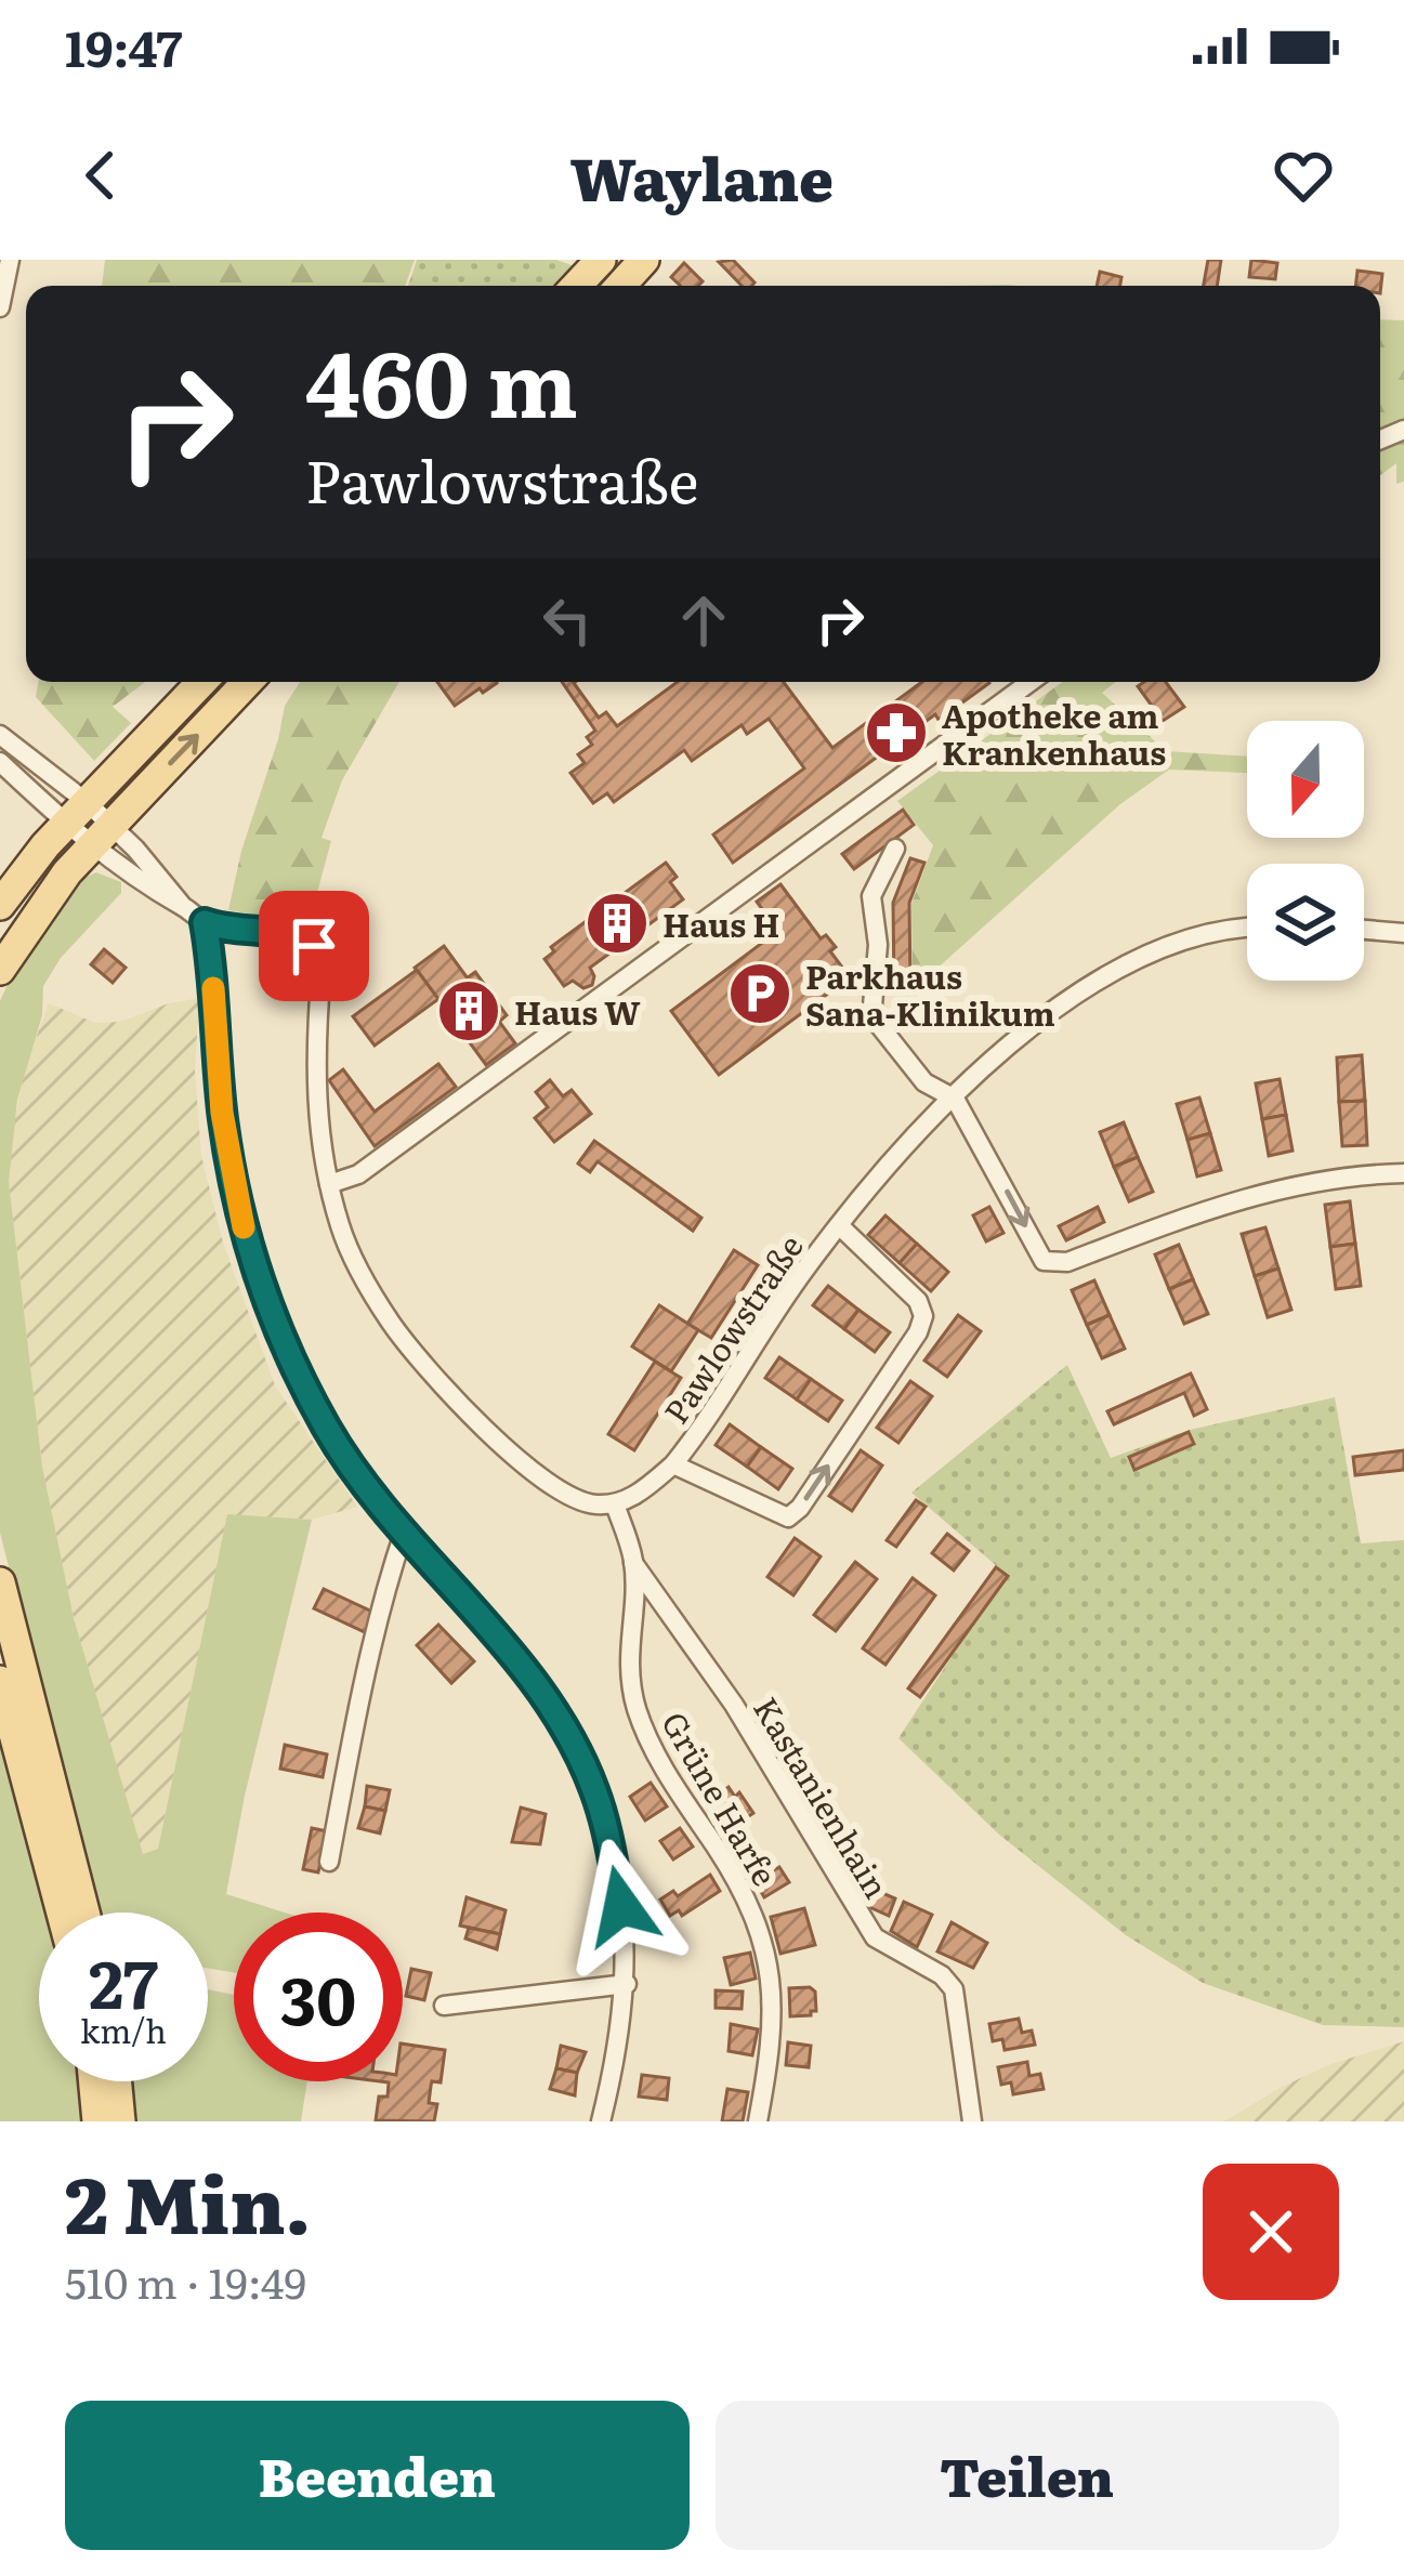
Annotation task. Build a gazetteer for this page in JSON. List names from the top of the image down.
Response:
{
  "streets": {
    "street": ["Pawlowstraße", "Kastanienhain", "Grüne Harfe"]
  },
  "crossings": [
    ["Pawlowstraße", "Grüne Harfe"],
    ["Kastanienhain", "Grüne Harfe"]
  ],
  "places": {
    "pharmacy": ["Apotheke am Krankenhaus"],
    "building": ["Haus H", "Haus W"],
    "parking": ["Parkhaus Sana-Klinikum"]
  },
  "north": "bottom",
  "page": {
    "status": "19:47",
    "header": "Waylane",
    "turn": ["460 m", "Pawlowstraße"],
    "speed": "27 km/h",
    "limit": "30",
    "heading": ["2 Min.", "510 m · 19:49"],
    "buttons": ["Beenden", "Teilen"]
  }
}
